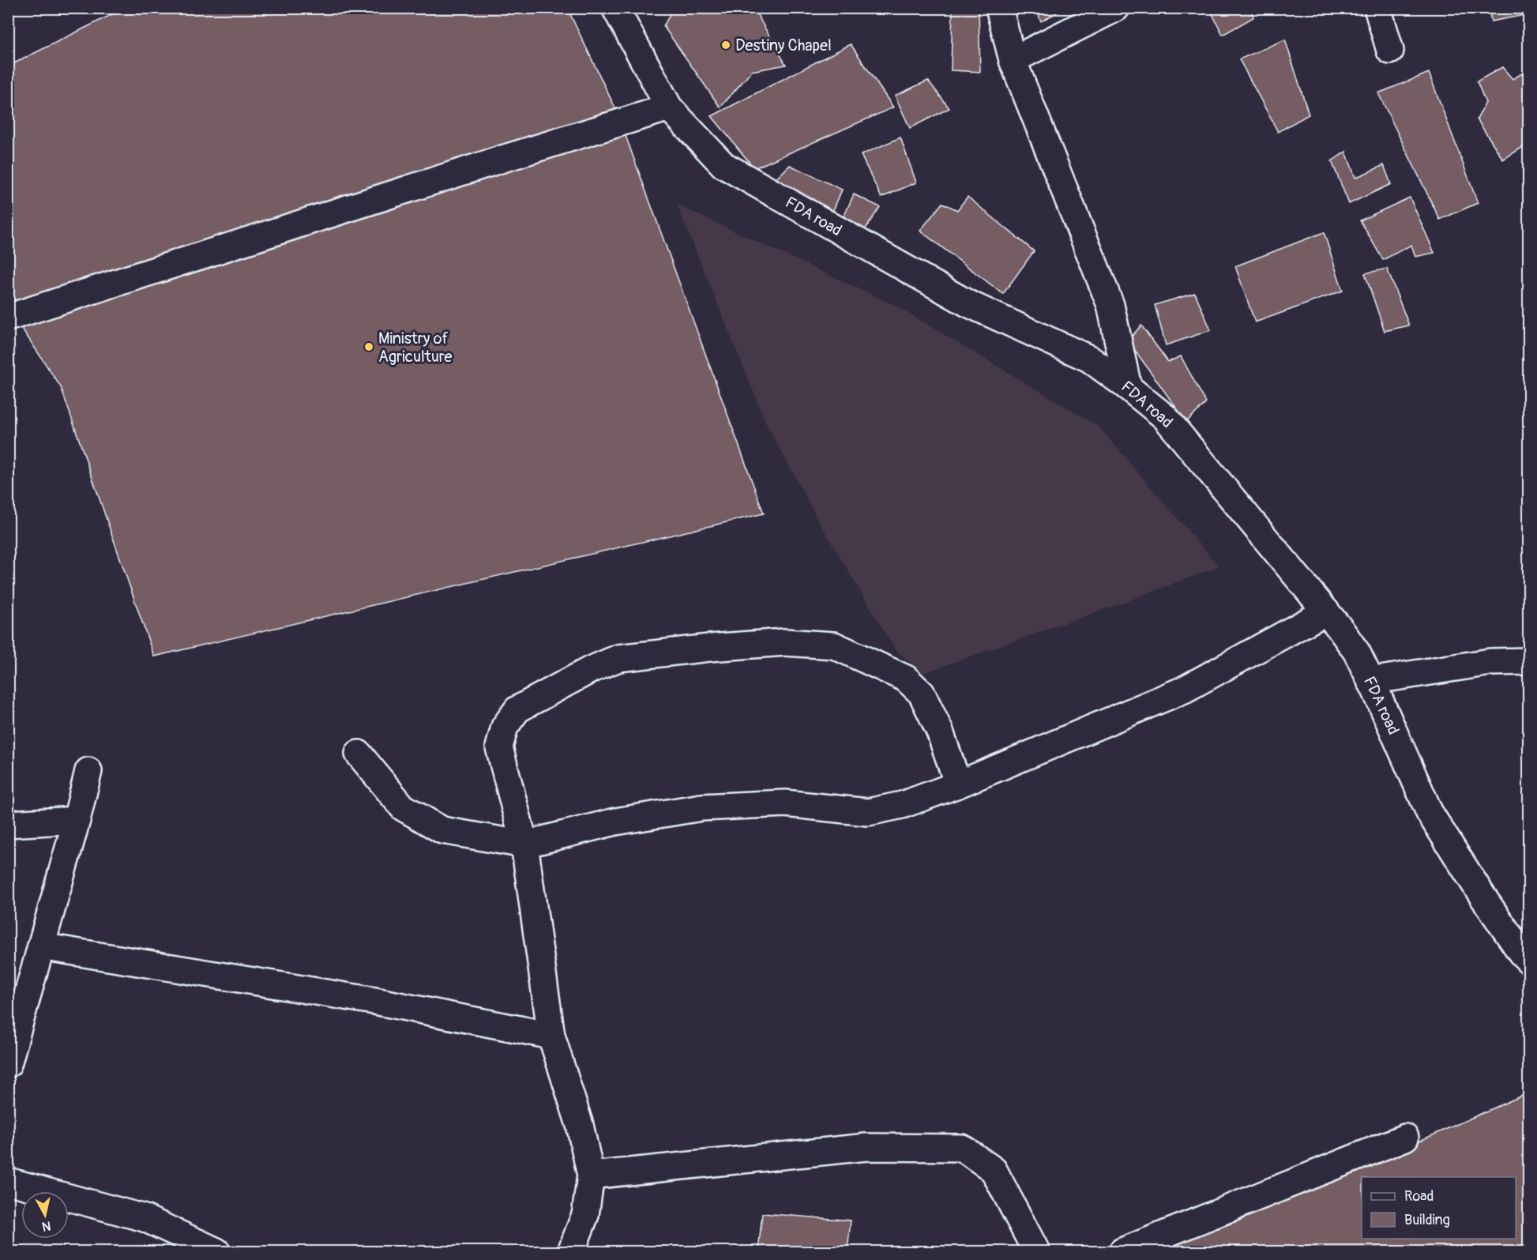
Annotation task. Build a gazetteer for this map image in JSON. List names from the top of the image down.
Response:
{
  "streets": {
    "street": ["FDA road"]
  },
  "places": ["Destiny Chapel", "Ministry of Agriculture"],
  "legend": ["Road", "Building"],
  "north": "bottom"
}
